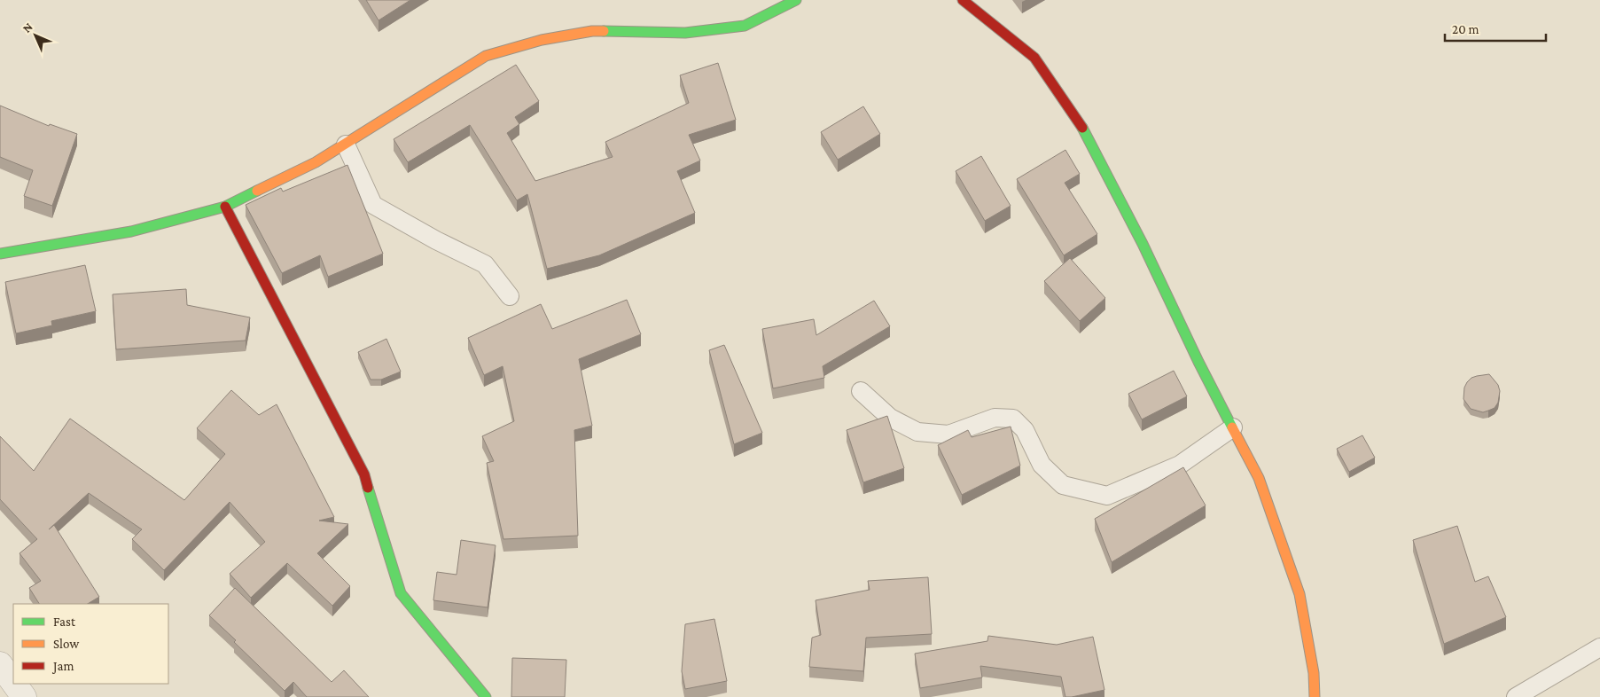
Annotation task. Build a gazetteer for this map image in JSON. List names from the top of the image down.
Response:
{
  "legend": ["Fast", "Slow", "Jam"],
  "scale_bar": "20 m",
  "north": "top left"
}
